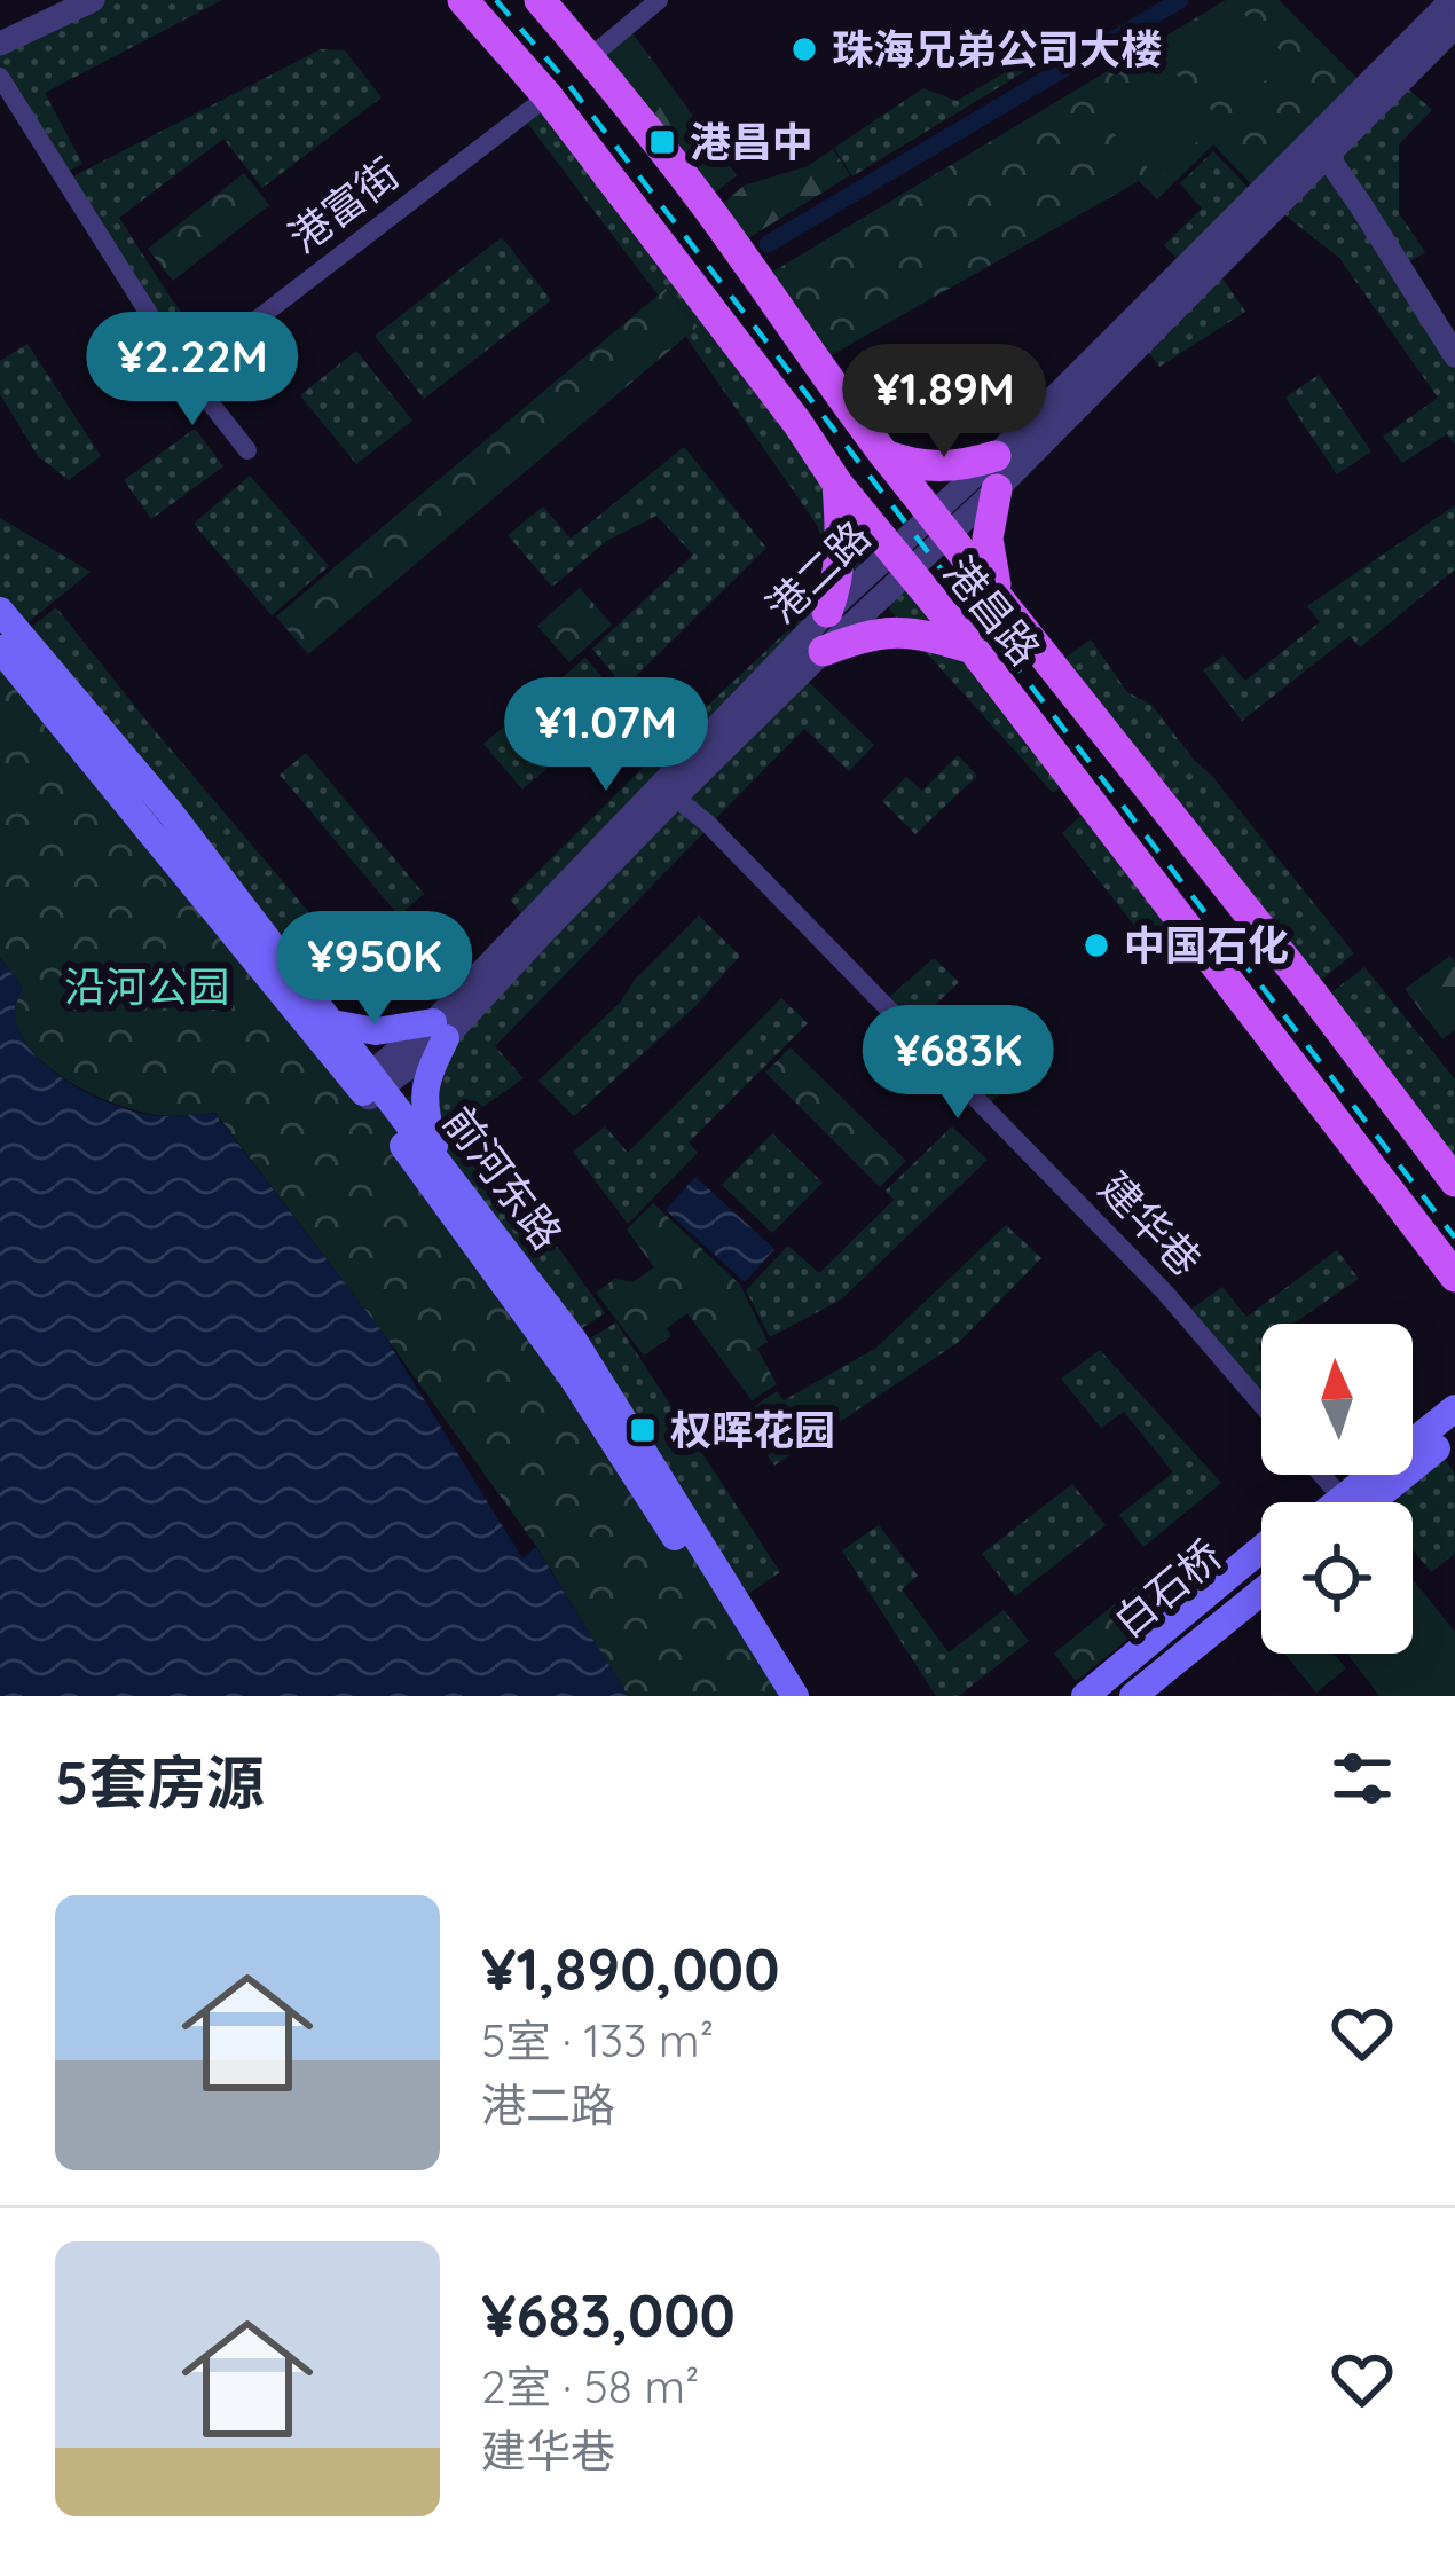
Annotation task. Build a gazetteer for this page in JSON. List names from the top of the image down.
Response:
{
  "streets": {
    "main road": ["港昌路", "前河东路", "白石桥"],
    "street": ["港富街", "港二路", "建华巷"]
  },
  "crossings": [
    ["港富街", "港昌路"],
    ["港二路", "港昌路"],
    ["港二路", "前河东路"],
    ["港二路", "建华巷"]
  ],
  "parks": ["沿河公园"],
  "places": {
    "other": ["珠海兄弟公司大楼", "中国石化"],
    "transit": ["港昌中", "权晖花园"]
  },
  "north": "top",
  "page": {
    "price": [
      "¥2.22M",
      "¥1.89M",
      "¥1.07M",
      "¥950K",
      "¥683K"
    ],
    "heading": "5套房源",
    "list": [
      {
        "name": "¥1,890,000",
        "note": "5室 · 133 m² · 港二路"
      },
      {
        "name": "¥683,000",
        "note": "2室 · 58 m² · 建华巷"
      }
    ]
  }
}
